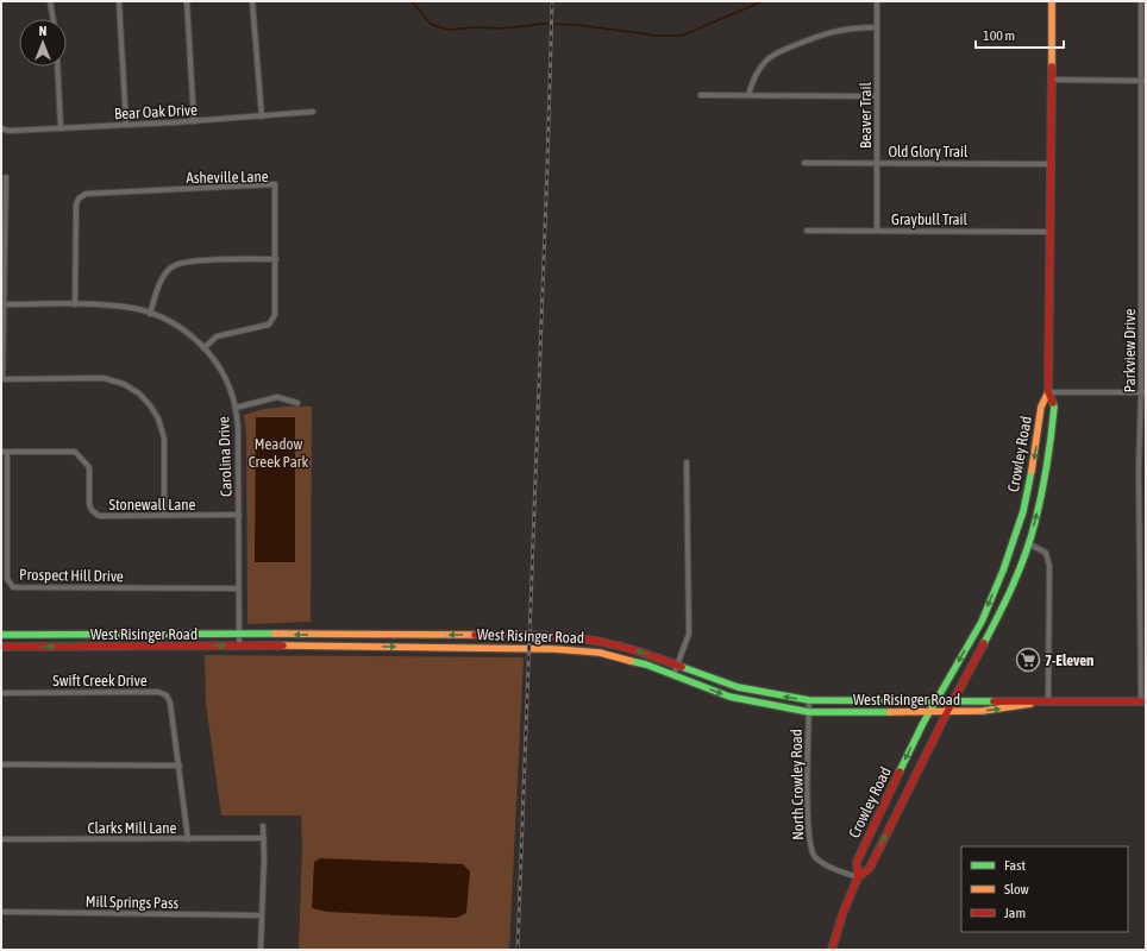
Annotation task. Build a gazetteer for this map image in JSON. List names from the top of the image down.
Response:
{
  "streets": {
    "main road": ["Crowley Road", "West Risinger Road"],
    "street": [
      "Bear Oak Drive",
      "Beaver Trail",
      "Old Glory Trail",
      "Asheville Lane",
      "Graybull Trail",
      "Parkview Drive",
      "Carolina Drive",
      "Stonewall Lane",
      "Prospect Hill Drive",
      "Swift Creek Drive",
      "North Crowley Road",
      "Clarks Mill Lane",
      "Mill Springs Pass"
    ]
  },
  "crossings": [
    ["Beaver Trail", "Old Glory Trail"],
    ["Beaver Trail", "Graybull Trail"],
    ["Old Glory Trail", "Crowley Road"],
    ["Asheville Lane", "Carolina Drive"],
    ["Graybull Trail", "Crowley Road"],
    ["Parkview Drive", "West Risinger Road"],
    ["Crowley Road", "West Risinger Road"],
    ["Crowley Road", "North Crowley Road"],
    ["Carolina Drive", "Stonewall Lane"],
    ["Carolina Drive", "Prospect Hill Drive"],
    ["Carolina Drive", "West Risinger Road"],
    ["Stonewall Lane", "Prospect Hill Drive"],
    ["West Risinger Road", "North Crowley Road"],
    ["Swift Creek Drive", "Clarks Mill Lane"]
  ],
  "parks": ["Meadow Creek Park"],
  "places": {
    "supermarket": ["7-Eleven"]
  },
  "legend": ["Fast", "Slow", "Jam"],
  "scale_bar": "100 m",
  "north": "top"
}
